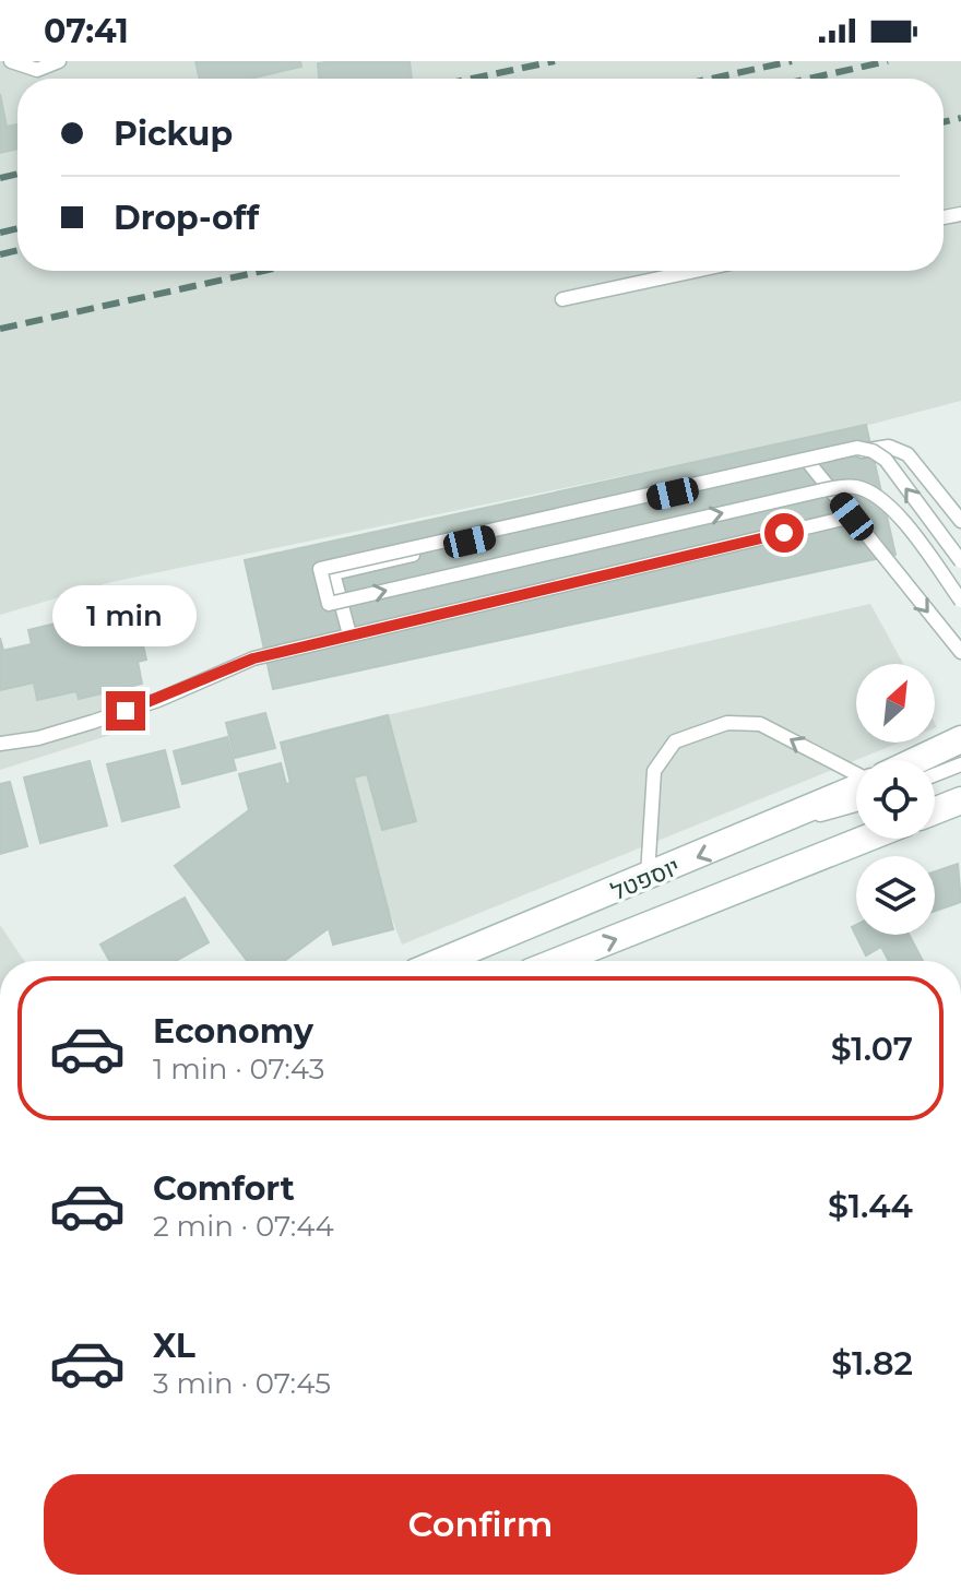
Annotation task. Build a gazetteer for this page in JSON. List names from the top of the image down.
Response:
{
  "streets": {
    "main road": ["יוספטל"]
  },
  "north": "top right",
  "page": {
    "status": "07:41",
    "banner": ["Pickup", "Drop-off"],
    "bubble": "1 min",
    "list": [
      {
        "name": "Economy",
        "note": "1 min · 07:43",
        "value": "$1.07"
      },
      {
        "name": "Comfort",
        "note": "2 min · 07:44",
        "value": "$1.44"
      },
      {
        "name": "XL",
        "note": "3 min · 07:45",
        "value": "$1.82"
      }
    ],
    "buttons": "Confirm"
  }
}
